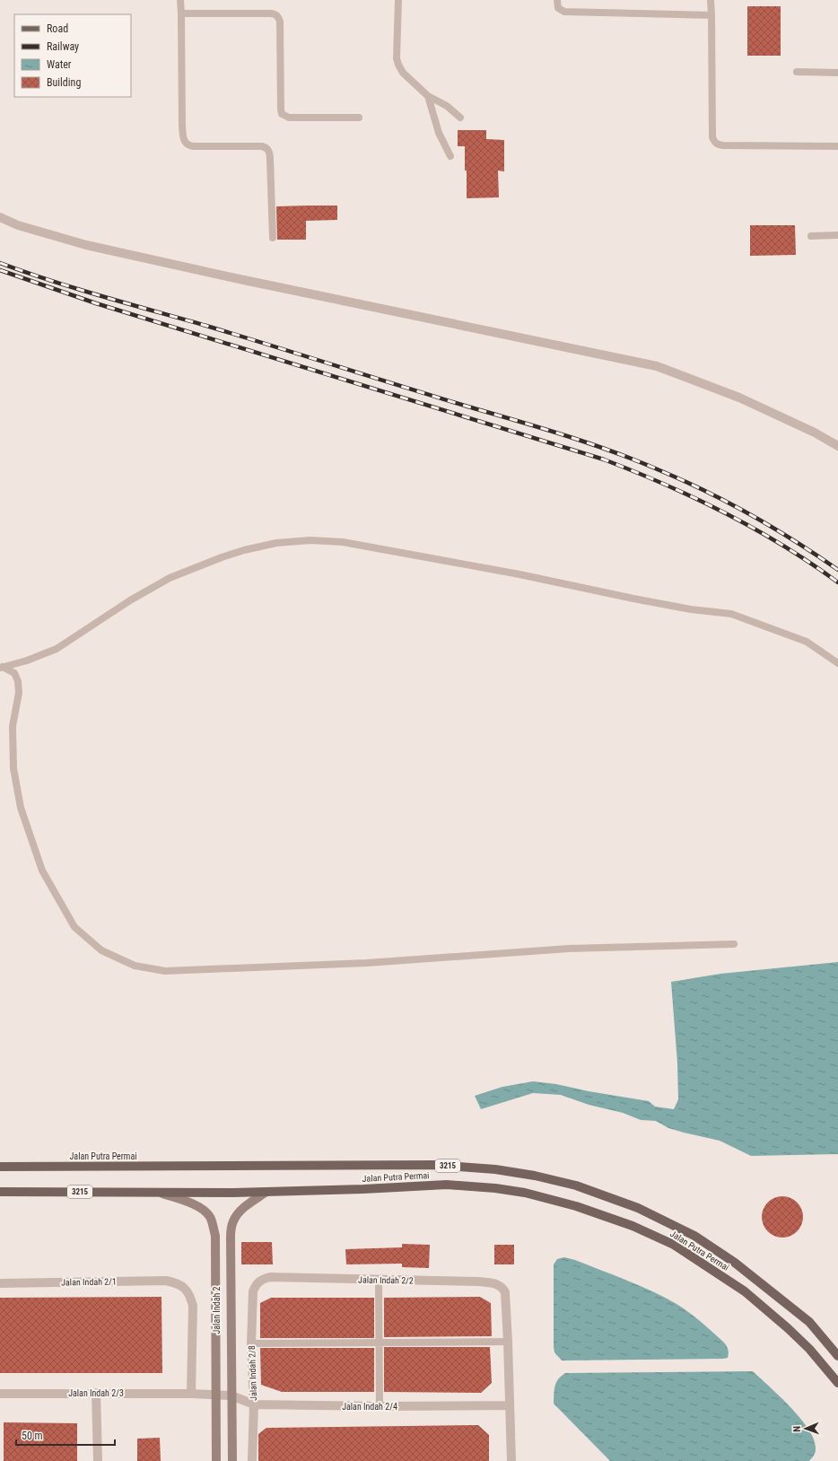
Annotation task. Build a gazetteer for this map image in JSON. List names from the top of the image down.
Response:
{
  "streets": {
    "main road": ["Jalan Putra Permai", "3215"],
    "street": [
      "Jalan Indah 2/2",
      "Jalan Indah 2/1",
      "Jalan Indah 2",
      "Jalan Indah 2/8",
      "Jalan Indah 2/3",
      "Jalan Indah 2/4"
    ]
  },
  "crossings": [
    ["Jalan Putra Permai", "Jalan Indah 2"],
    ["Jalan Indah 2/2", "Jalan Indah 2/8"],
    ["Jalan Indah 2/1", "Jalan Indah 2/3"],
    ["Jalan Indah 2", "Jalan Indah 2/3"],
    ["Jalan Indah 2", "Jalan Indah 2/4"],
    ["Jalan Indah 2/8", "Jalan Indah 2/4"],
    ["Jalan Indah 2/3", "Jalan Indah 2/4"]
  ],
  "legend": [
    "Road",
    "Railway",
    "Water",
    "Building"
  ],
  "scale_bar": "50 m",
  "north": "left"
}
